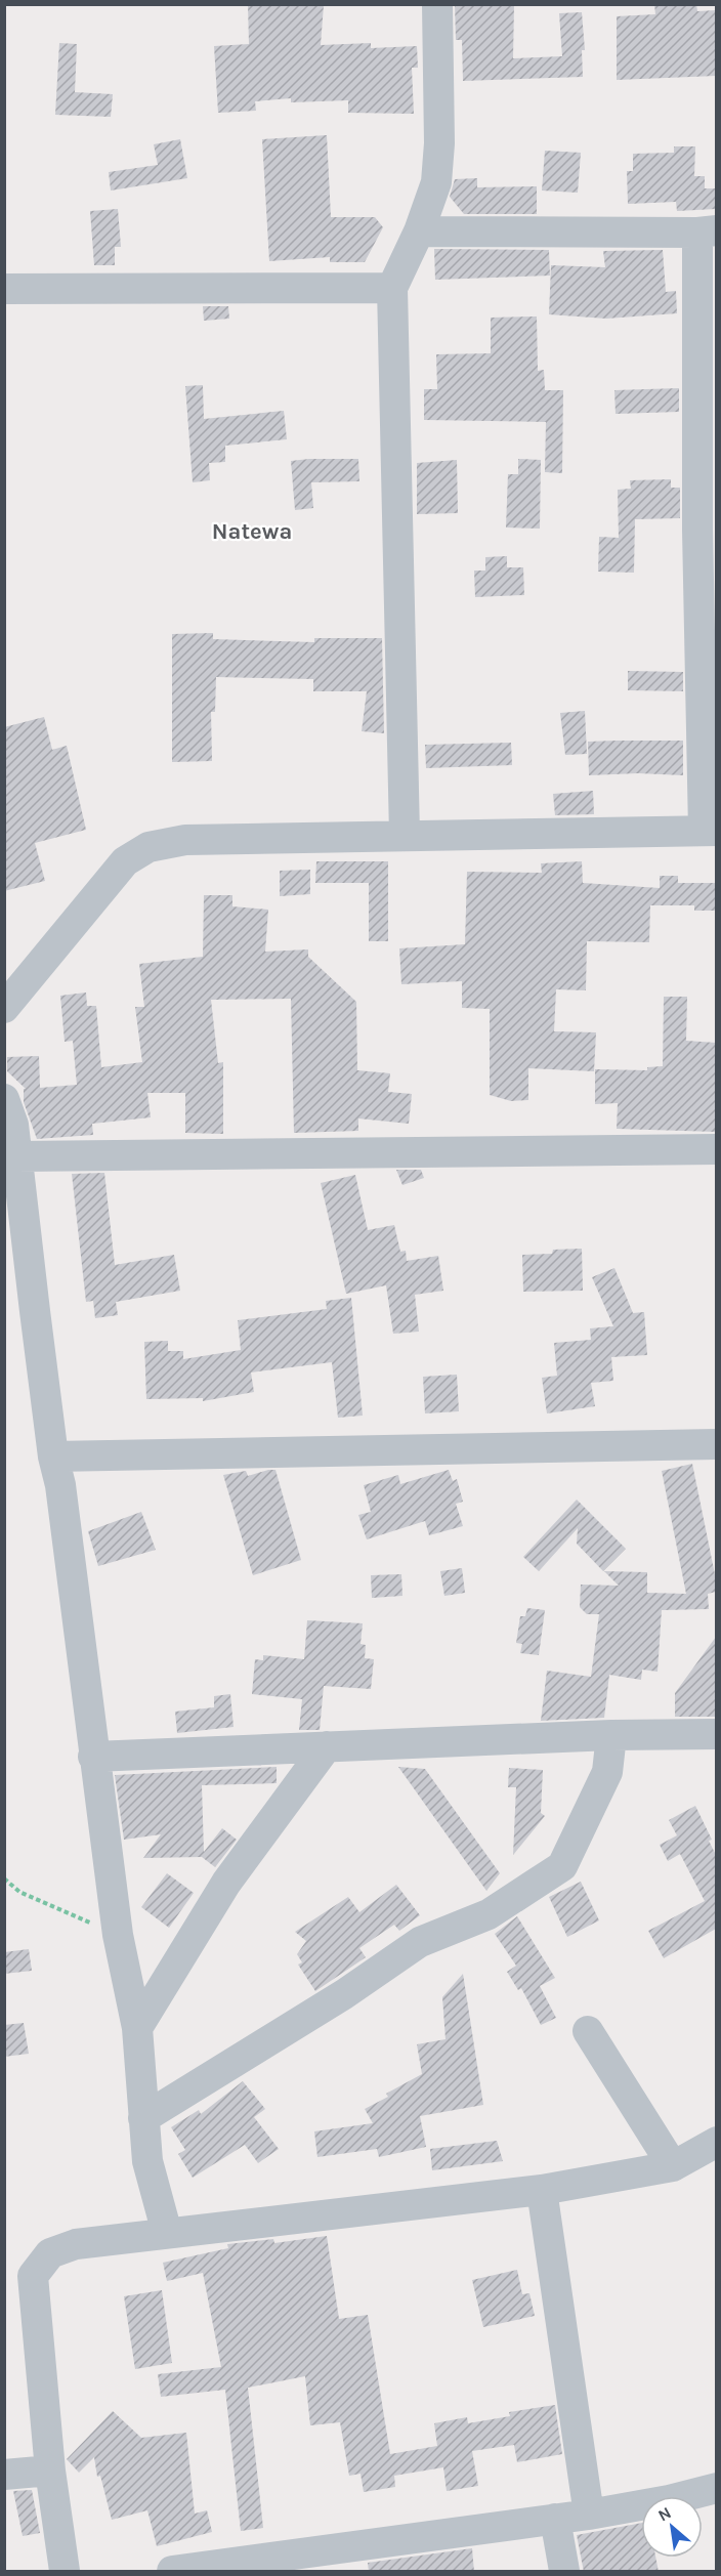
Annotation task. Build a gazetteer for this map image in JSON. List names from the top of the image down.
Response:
{
  "districts": ["Natewa"],
  "north": "top left"
}
